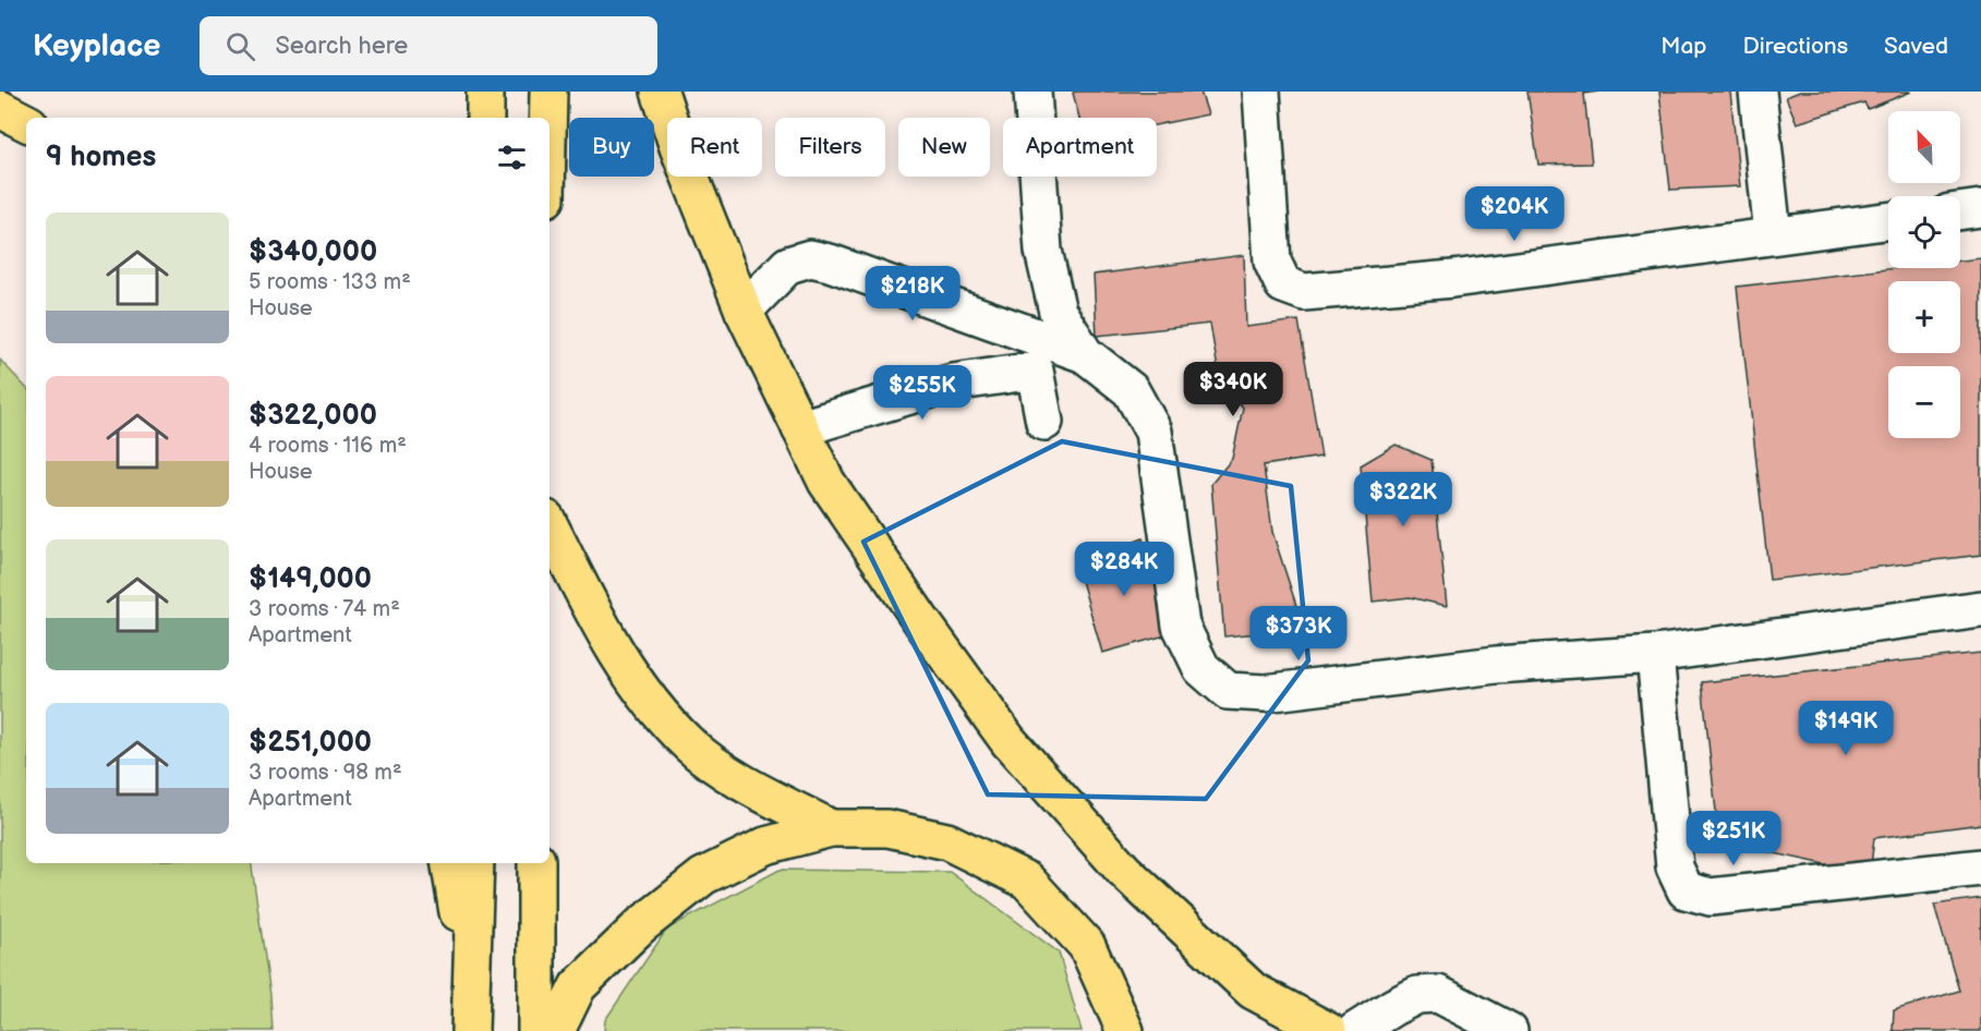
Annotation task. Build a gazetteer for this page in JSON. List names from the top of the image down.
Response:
{
  "north": "top left",
  "page": {
    "header": "Keyplace",
    "search": "Search here",
    "nav": ["Map", "Directions", "Saved"],
    "map_buttons": ["+", "−"],
    "chip": [
      "Buy",
      "Rent",
      "Filters",
      "New",
      "Apartment"
    ],
    "heading": "9 homes",
    "price": [
      "$204K",
      "$218K",
      "$340K",
      "$255K",
      "$322K",
      "$284K",
      "$373K",
      "$149K",
      "$251K"
    ],
    "list": [
      {
        "name": "$340,000",
        "note": "5 rooms · 133 m² · House"
      },
      {
        "name": "$322,000",
        "note": "4 rooms · 116 m² · House"
      },
      {
        "name": "$149,000",
        "note": "3 rooms · 74 m² · Apartment"
      },
      {
        "name": "$251,000",
        "note": "3 rooms · 98 m² · Apartment"
      }
    ]
  }
}
